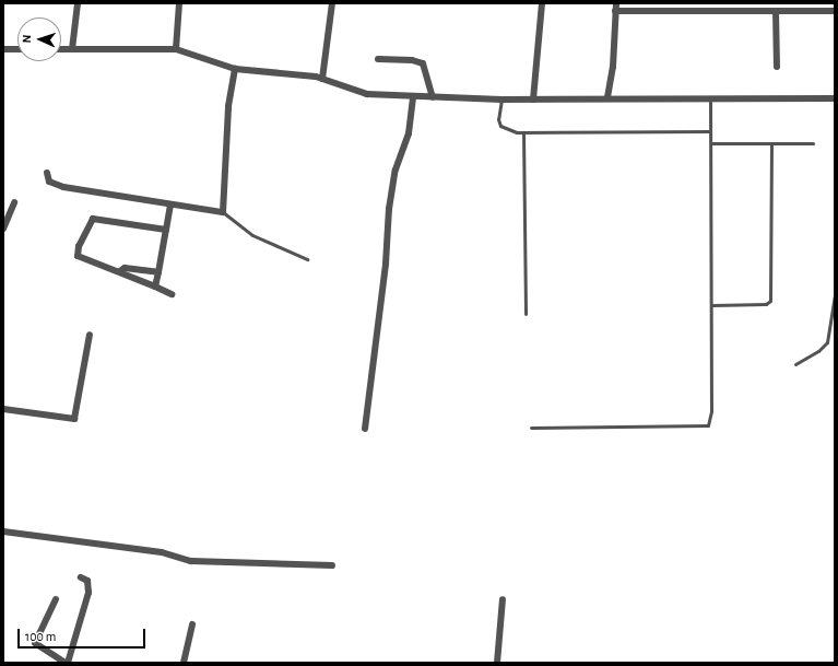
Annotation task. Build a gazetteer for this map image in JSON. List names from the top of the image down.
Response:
{
  "scale_bar": "100 m",
  "north": "left"
}
